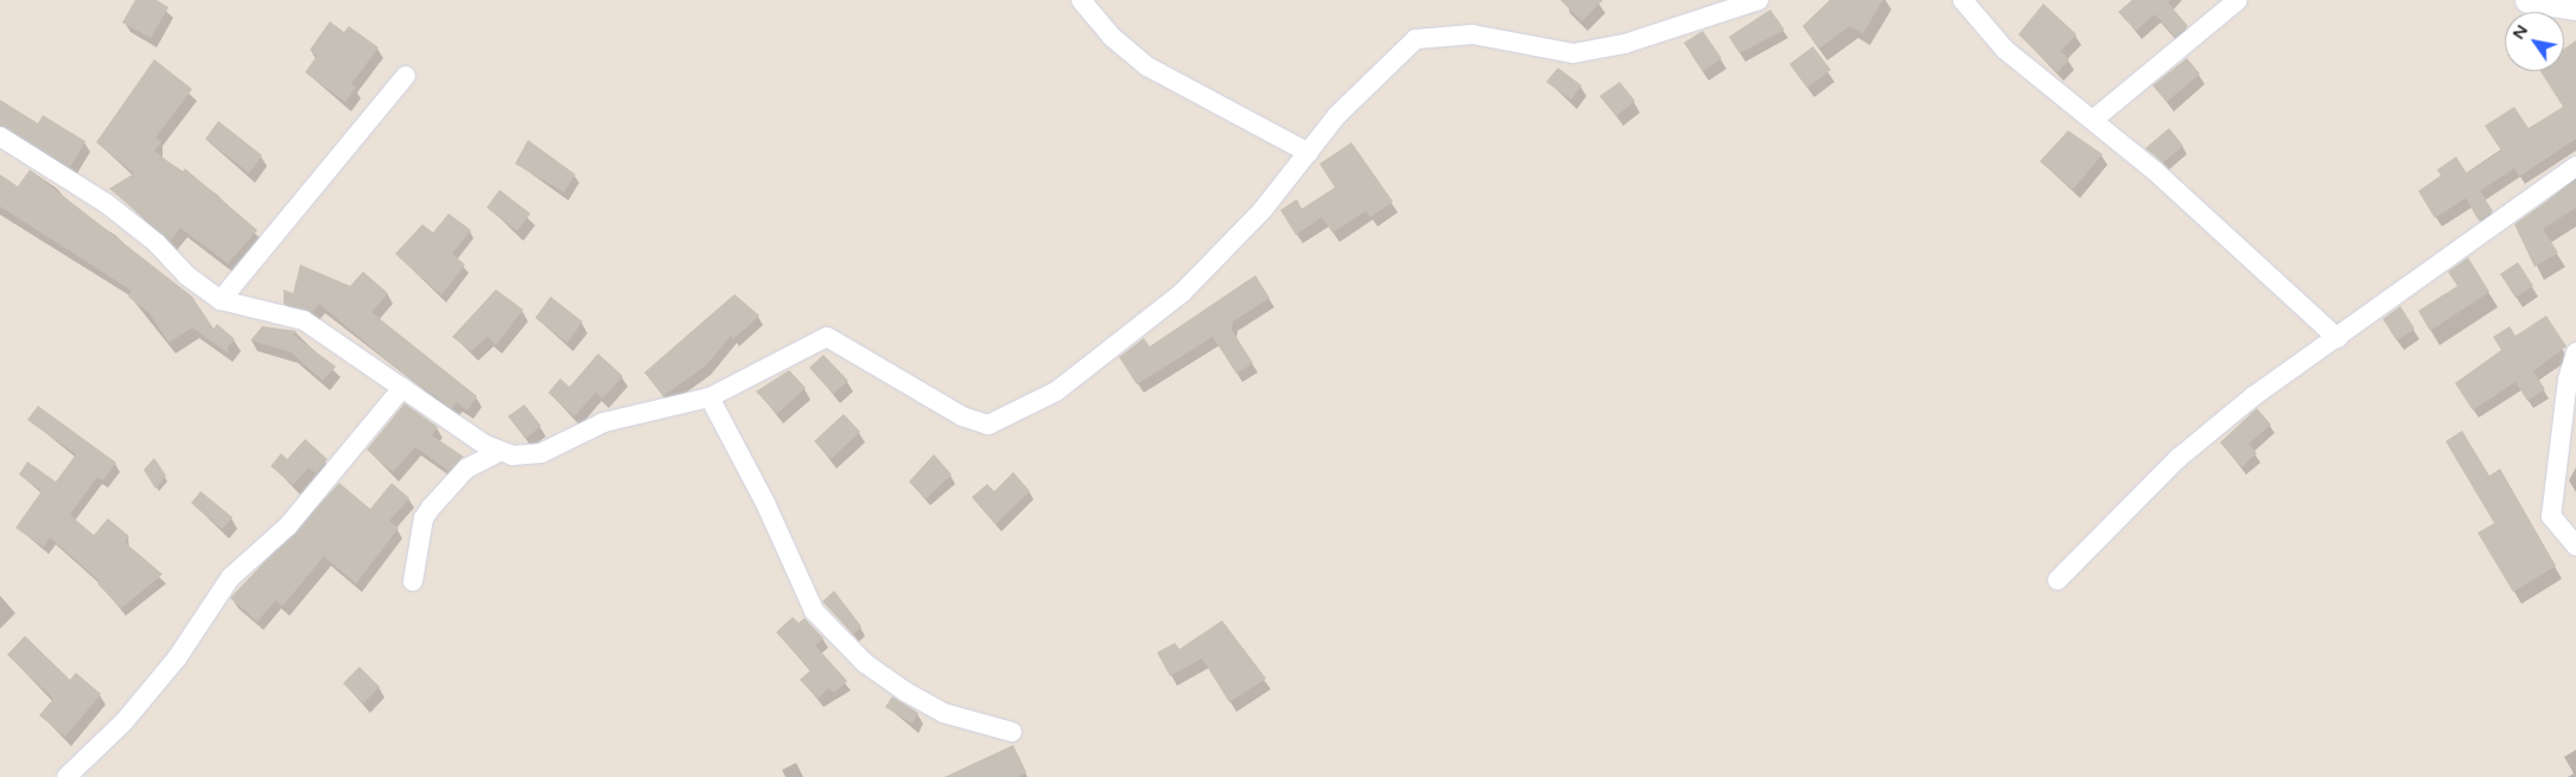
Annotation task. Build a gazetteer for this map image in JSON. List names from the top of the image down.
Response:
{
  "north": "top left"
}
